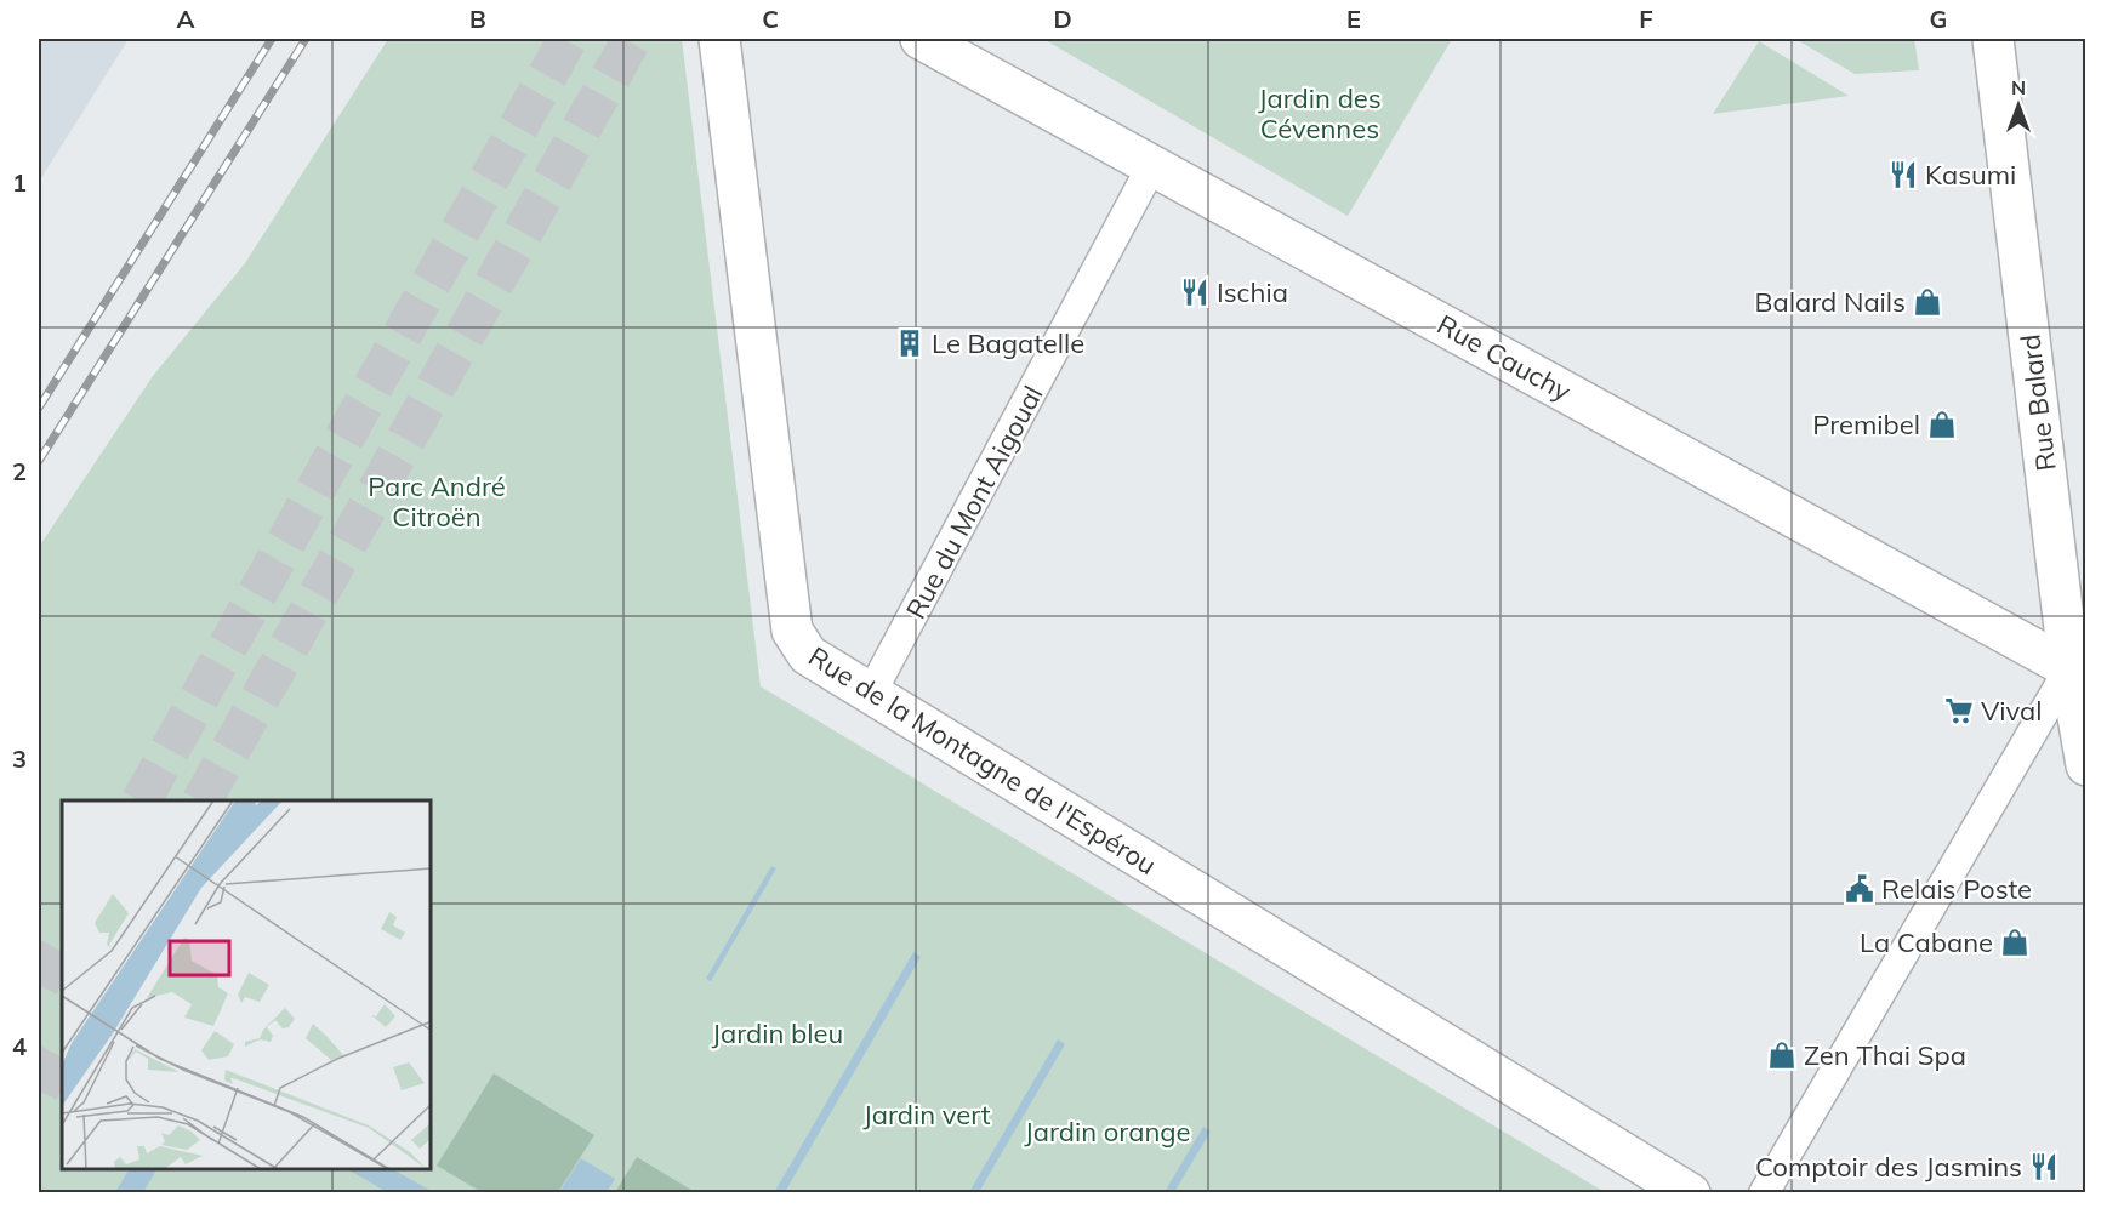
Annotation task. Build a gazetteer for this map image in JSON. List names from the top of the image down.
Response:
{
  "streets": {
    "street": [
      "Rue Cauchy",
      "Rue Balard",
      "Rue du Mont Aigoual",
      "Rue de la Montagne de l'Espérou"
    ]
  },
  "crossings": [
    ["Rue Cauchy", "Rue Balard"],
    ["Rue Cauchy", "Rue du Mont Aigoual"]
  ],
  "parks": [
    "Jardin des Cévennes",
    "Parc André Citroën",
    "Jardin bleu",
    "Jardin vert",
    "Jardin orange"
  ],
  "places": {
    "restaurant": ["Kasumi", "Ischia", "Comptoir des Jasmins"],
    "shop": [
      "Balard Nails",
      "Premibel",
      "La Cabane",
      "Zen Thai Spa"
    ],
    "building": ["Le Bagatelle"],
    "supermarket": ["Vival"],
    "public building": ["Relais Poste"]
  },
  "north": "top",
  "grid": {
    "columns": [
      "A",
      "B",
      "C",
      "D",
      "E",
      "F",
      "G"
    ],
    "rows": [
      "1",
      "2",
      "3",
      "4"
    ]
  }
}
